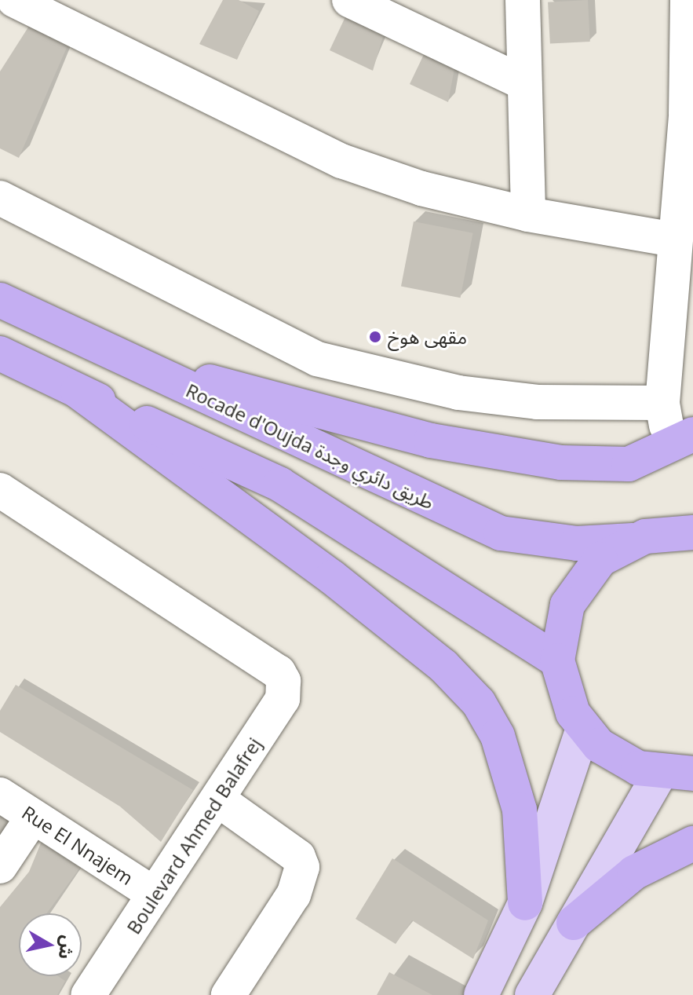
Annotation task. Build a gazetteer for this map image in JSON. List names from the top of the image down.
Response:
{
  "streets": {
    "highway": ["Rocade d'Oujda طريق دائري وجدة"],
    "street": ["Boulevard Ahmed Balafrej", "Rue El Nnajem"]
  },
  "crossings": [
    ["Boulevard Ahmed Balafrej", "Rue El Nnajem"]
  ],
  "places": ["مقهى هوخ"],
  "north": "right"
}
